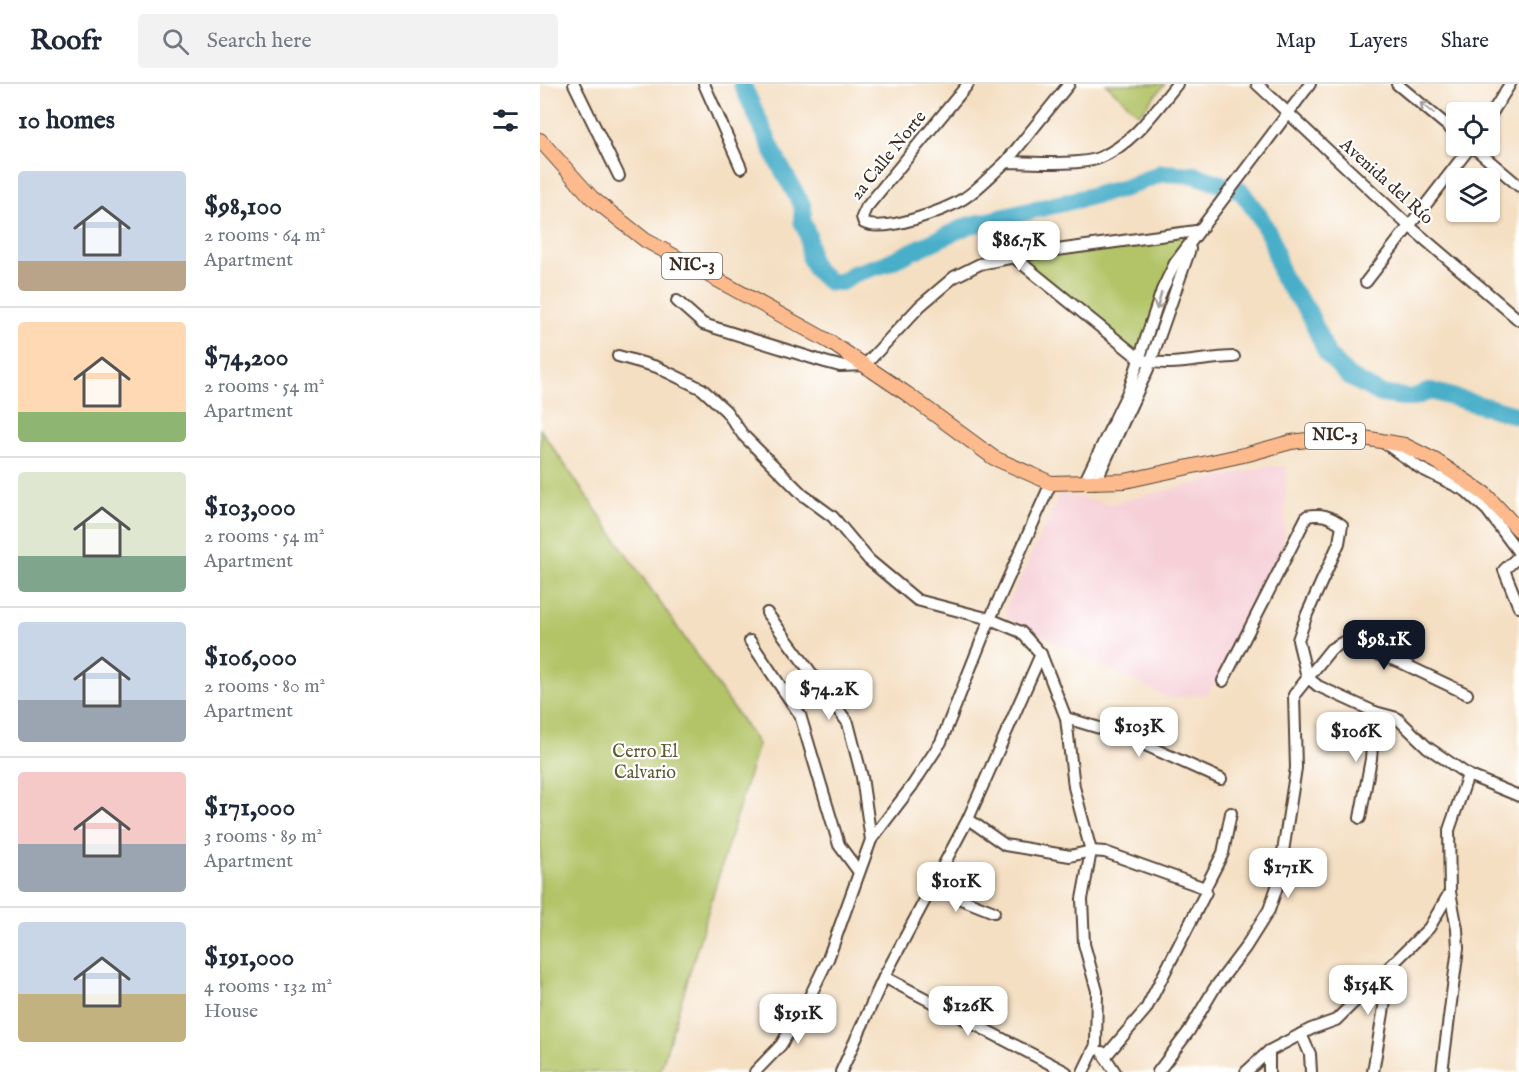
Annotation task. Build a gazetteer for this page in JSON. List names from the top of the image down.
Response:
{
  "streets": {
    "main road": ["NIC-3"],
    "street": ["2a Calle Norte", "Avenida del Río"]
  },
  "parks": ["Cerro El Calvario"],
  "page": {
    "header": "Roofr",
    "search": "Search here",
    "nav": ["Map", "Layers", "Share"],
    "heading": "10 homes",
    "list": [
      {
        "name": "$98,100",
        "note": "2 rooms · 64 m² · Apartment"
      },
      {
        "name": "$74,200",
        "note": "2 rooms · 54 m² · Apartment"
      },
      {
        "name": "$103,000",
        "note": "2 rooms · 54 m² · Apartment"
      },
      {
        "name": "$106,000",
        "note": "2 rooms · 80 m² · Apartment"
      },
      {
        "name": "$171,000",
        "note": "3 rooms · 89 m² · Apartment"
      },
      {
        "name": "$191,000",
        "note": "4 rooms · 132 m² · House"
      }
    ],
    "price": [
      "$86.7K",
      "$98.1K",
      "$74.2K",
      "$103K",
      "$106K",
      "$171K",
      "$101K",
      "$154K",
      "$126K",
      "$191K"
    ]
  }
}
